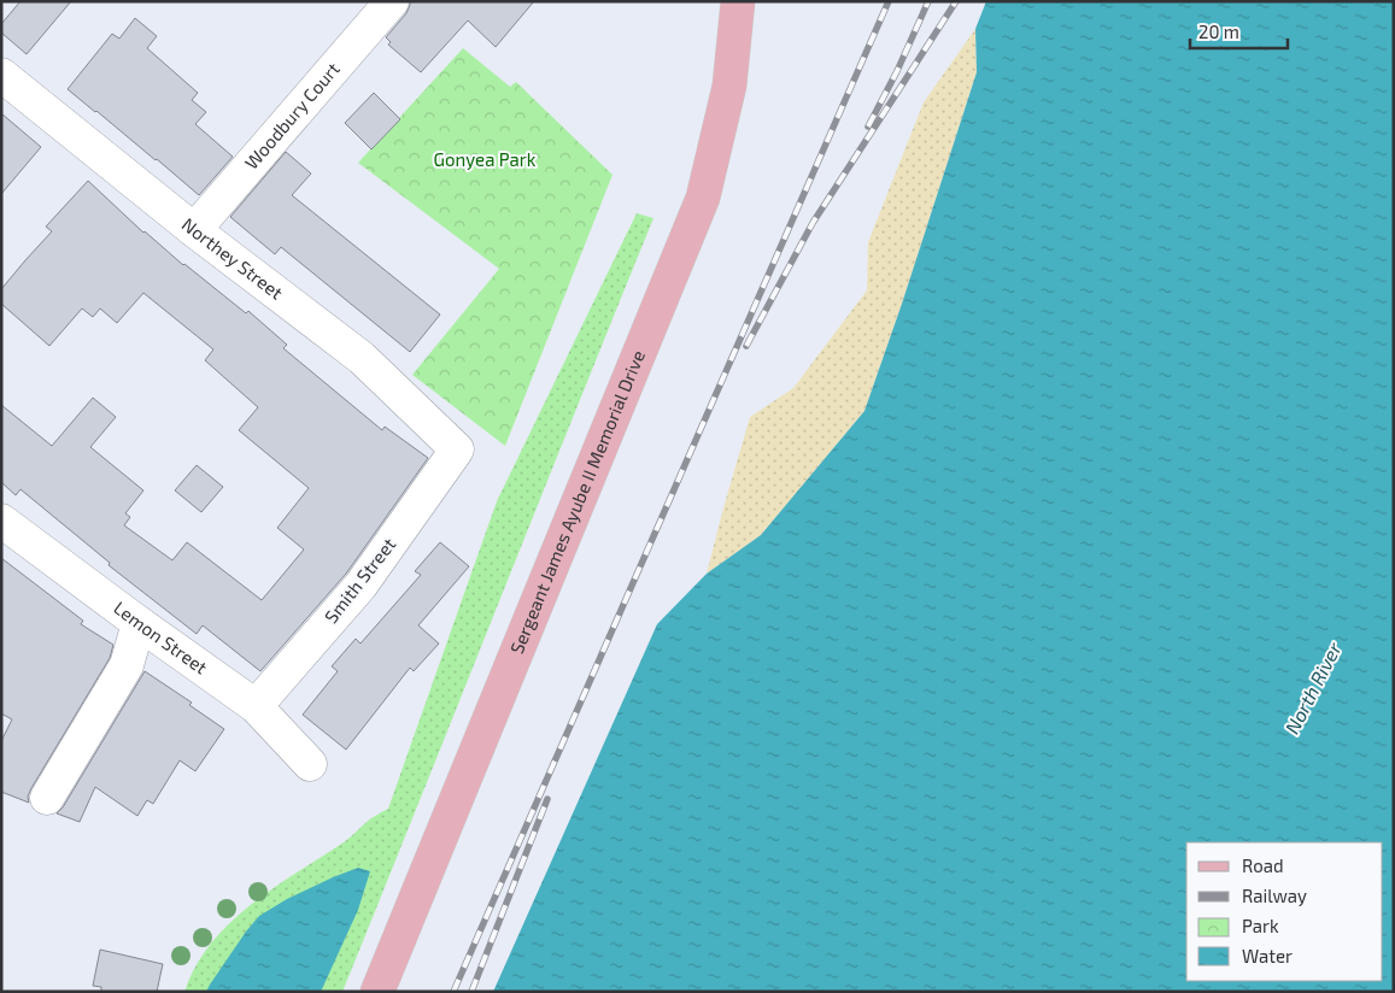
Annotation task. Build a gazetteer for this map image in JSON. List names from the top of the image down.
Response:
{
  "streets": {
    "main road": ["Sergeant James Ayube II Memorial Drive"],
    "street": [
      "Woodbury Court",
      "Northey Street",
      "Smith Street",
      "Lemon Street"
    ]
  },
  "crossings": [
    ["Woodbury Court", "Northey Street"],
    ["Northey Street", "Smith Street"],
    ["Smith Street", "Lemon Street"]
  ],
  "water": ["North River"],
  "parks": ["Gonyea Park"],
  "legend": [
    "Road",
    "Railway",
    "Park",
    "Water"
  ],
  "scale_bar": "20 m"
}
